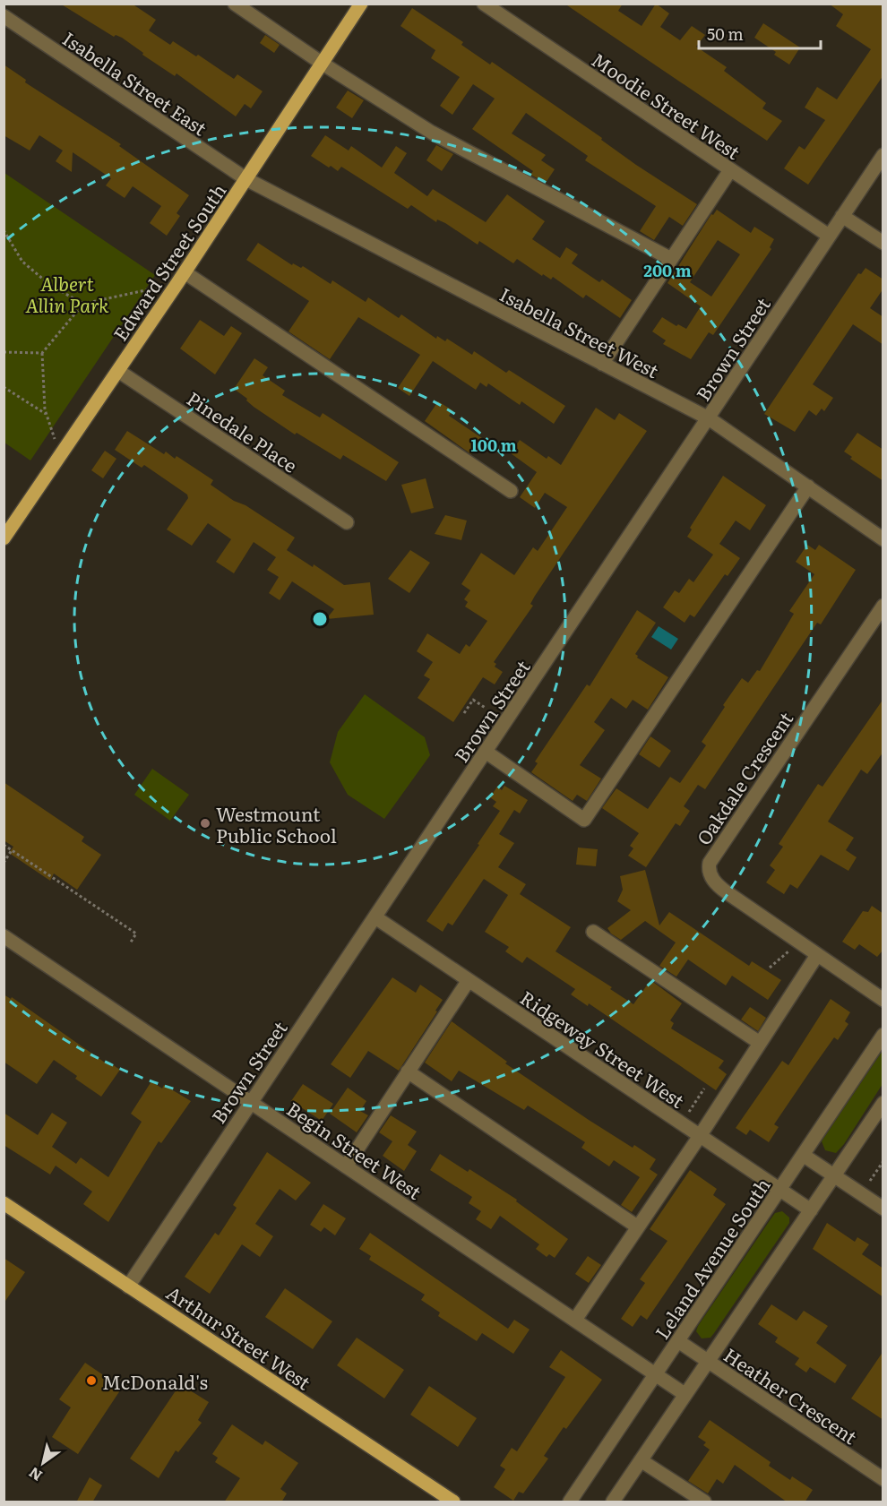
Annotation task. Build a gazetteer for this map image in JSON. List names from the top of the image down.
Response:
{
  "streets": {
    "main road": ["Edward Street South", "Arthur Street West"],
    "street": [
      "Isabella Street East",
      "Moodie Street West",
      "Isabella Street West",
      "Brown Street",
      "Pinedale Place",
      "Oakdale Crescent",
      "Ridgeway Street West",
      "Begin Street West",
      "Leland Avenue South",
      "Heather Crescent"
    ]
  },
  "crossings": [
    ["Isabella Street East", "Edward Street South"],
    ["Isabella Street East", "Isabella Street West"],
    ["Moodie Street West", "Brown Street"],
    ["Edward Street South", "Isabella Street West"],
    ["Edward Street South", "Pinedale Place"],
    ["Isabella Street West", "Brown Street"],
    ["Brown Street", "Ridgeway Street West"],
    ["Brown Street", "Begin Street West"],
    ["Brown Street", "Arthur Street West"],
    ["Ridgeway Street West", "Leland Avenue South"],
    ["Begin Street West", "Leland Avenue South"],
    ["Leland Avenue South", "Heather Crescent"]
  ],
  "parks": ["Albert Allin Park"],
  "places": ["Westmount Public School", "McDonald's"],
  "scale_bar": "50 m",
  "north": "bottom left",
  "rings": ["200 m", "100 m"]
}
